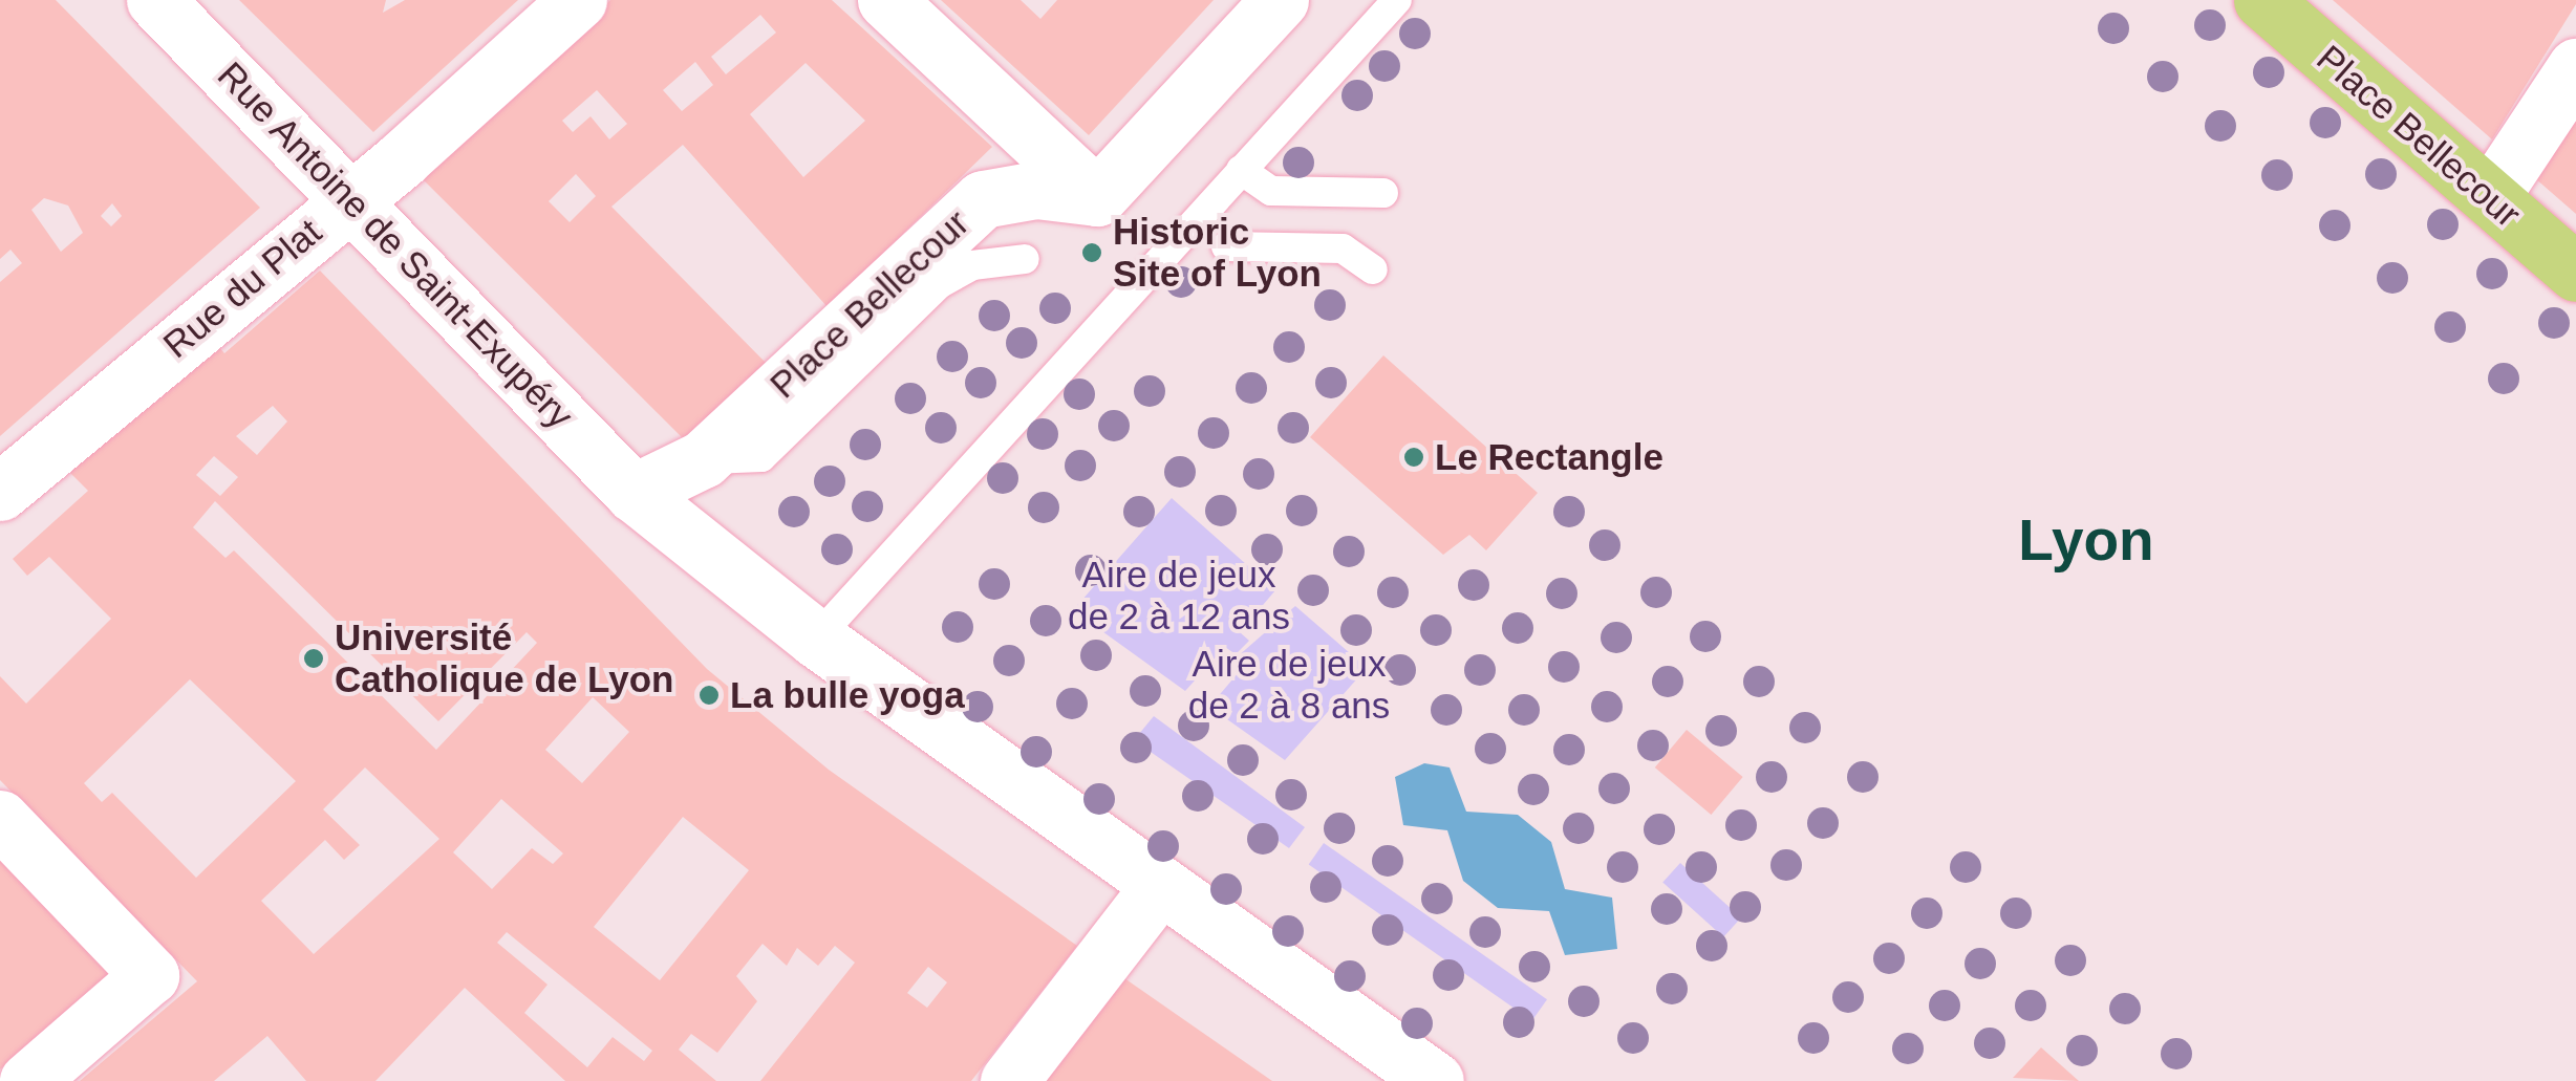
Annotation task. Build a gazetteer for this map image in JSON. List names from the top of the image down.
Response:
{
  "streets": {
    "main road": ["Place Bellecour"],
    "street": ["Rue Antoine de Saint-Exupéry", "Rue du Plat"]
  },
  "crossings": [
    ["Place Bellecour", "Rue Antoine de Saint-Exupéry"],
    ["Rue Antoine de Saint-Exupéry", "Rue du Plat"]
  ],
  "districts": ["Lyon"],
  "parks": ["Aire de jeux de 2 à 12 ans", "Aire de jeux de 2 à 8 ans"],
  "places": [
    "Historic Site of Lyon",
    "Le Rectangle",
    "Université Catholique de Lyon",
    "La bulle yoga"
  ]
}
